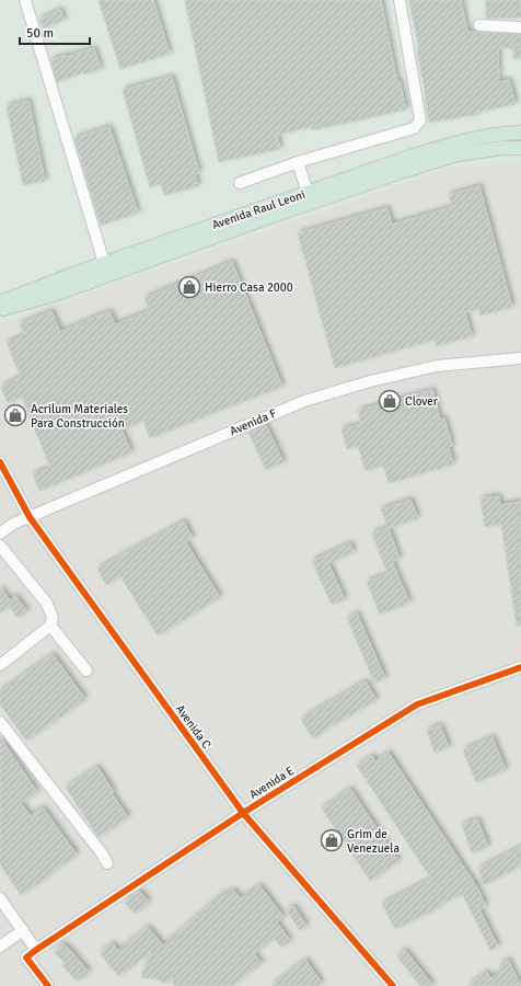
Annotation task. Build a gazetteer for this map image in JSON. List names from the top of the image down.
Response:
{
  "streets": {
    "main road": ["Avenida Raul Leoni"],
    "street": ["Avenida F", "Avenida C", "Avenida E"]
  },
  "crossings": [
    ["Avenida F", "Avenida C"],
    ["Avenida C", "Avenida E"]
  ],
  "places": {
    "shop": [
      "Hierro Casa 2000",
      "Clover",
      "Acrilum Materiales Para Construcción",
      "Grim de Venezuela"
    ]
  },
  "scale_bar": "50 m"
}
